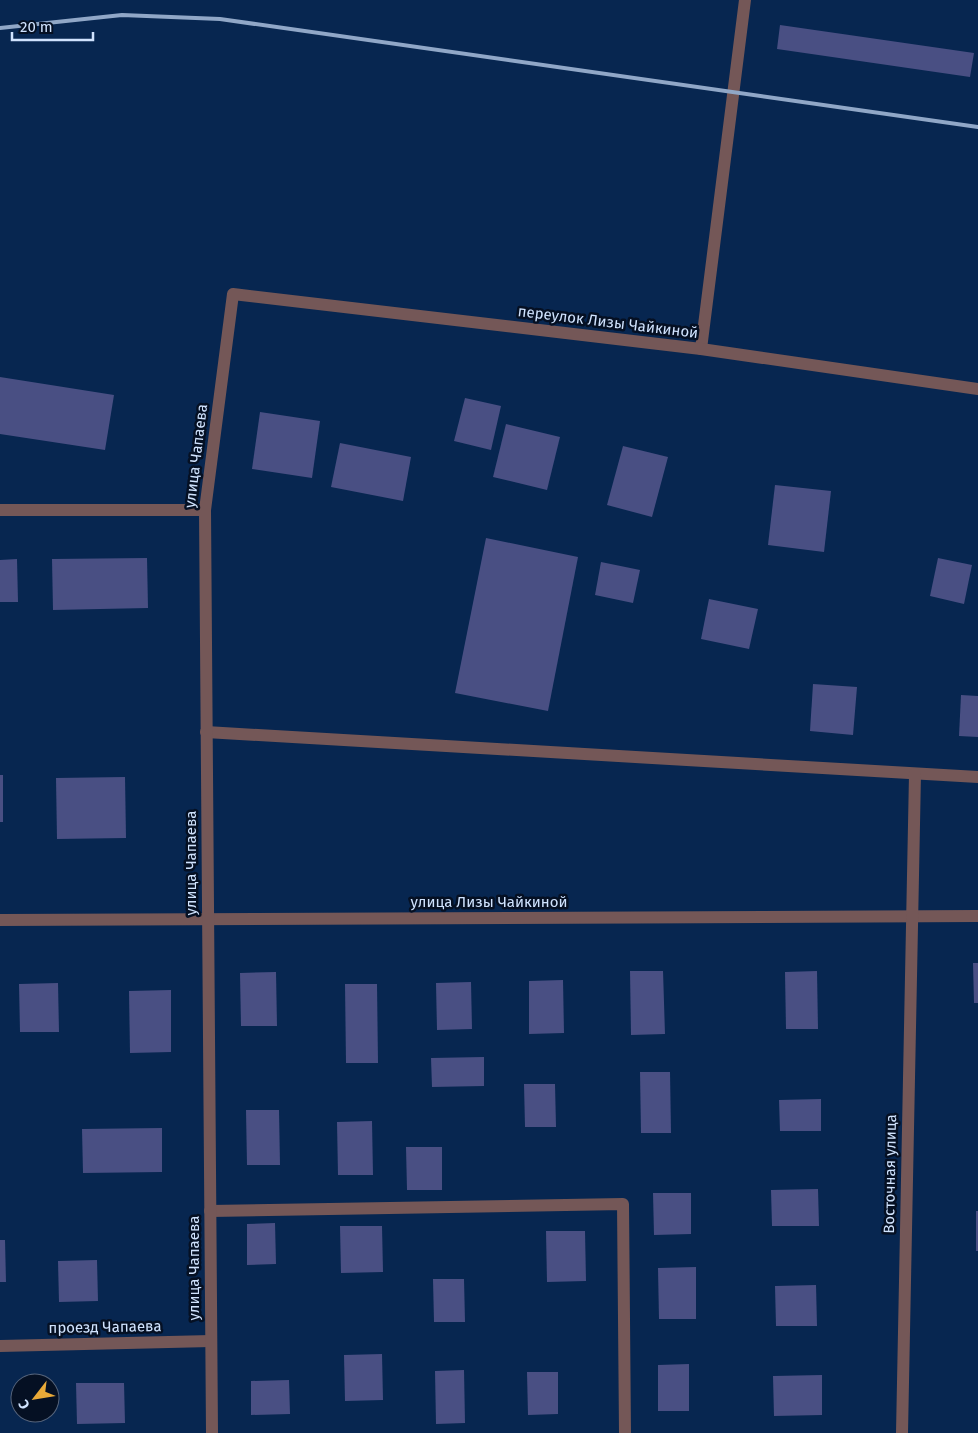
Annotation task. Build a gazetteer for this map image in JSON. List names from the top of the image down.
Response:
{
  "streets": {
    "street": [
      "переулок Лизы Чайкиной",
      "улица Чапаева",
      "улица Лизы Чайкиной",
      "Восточная улица",
      "проезд Чапаева"
    ]
  },
  "crossings": [
    ["переулок Лизы Чайкиной", "улица Чапаева"],
    ["улица Чапаева", "улица Лизы Чайкиной"],
    ["улица Чапаева", "проезд Чапаева"],
    ["улица Лизы Чайкиной", "Восточная улица"]
  ],
  "scale_bar": "20 m",
  "north": "bottom left"
}
